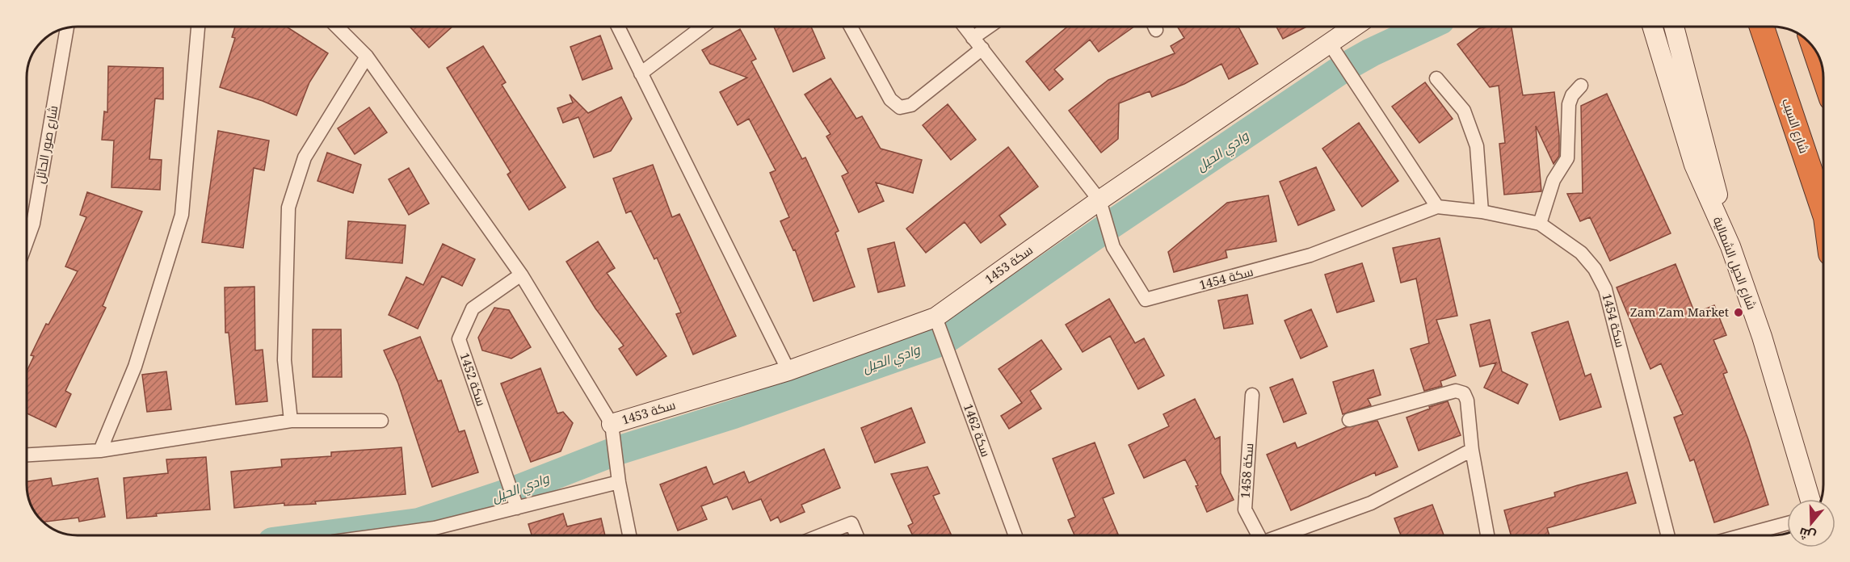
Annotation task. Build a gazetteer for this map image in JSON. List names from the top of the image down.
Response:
{
  "streets": {
    "highway": ["شارع السيب"],
    "street": [
      "شارع صور الحائل",
      "شارع الحيل الشمالية",
      "سكة 1453",
      "سكة 1454",
      "سكة 1452",
      "سكة 1462",
      "سكة 1458"
    ]
  },
  "crossings": [
    ["سكة 1453", "سكة 1454"],
    ["سكة 1453", "سكة 1462"]
  ],
  "water": ["وادي الحيل"],
  "places": ["Zam Zam Market"],
  "north": "bottom"
}
